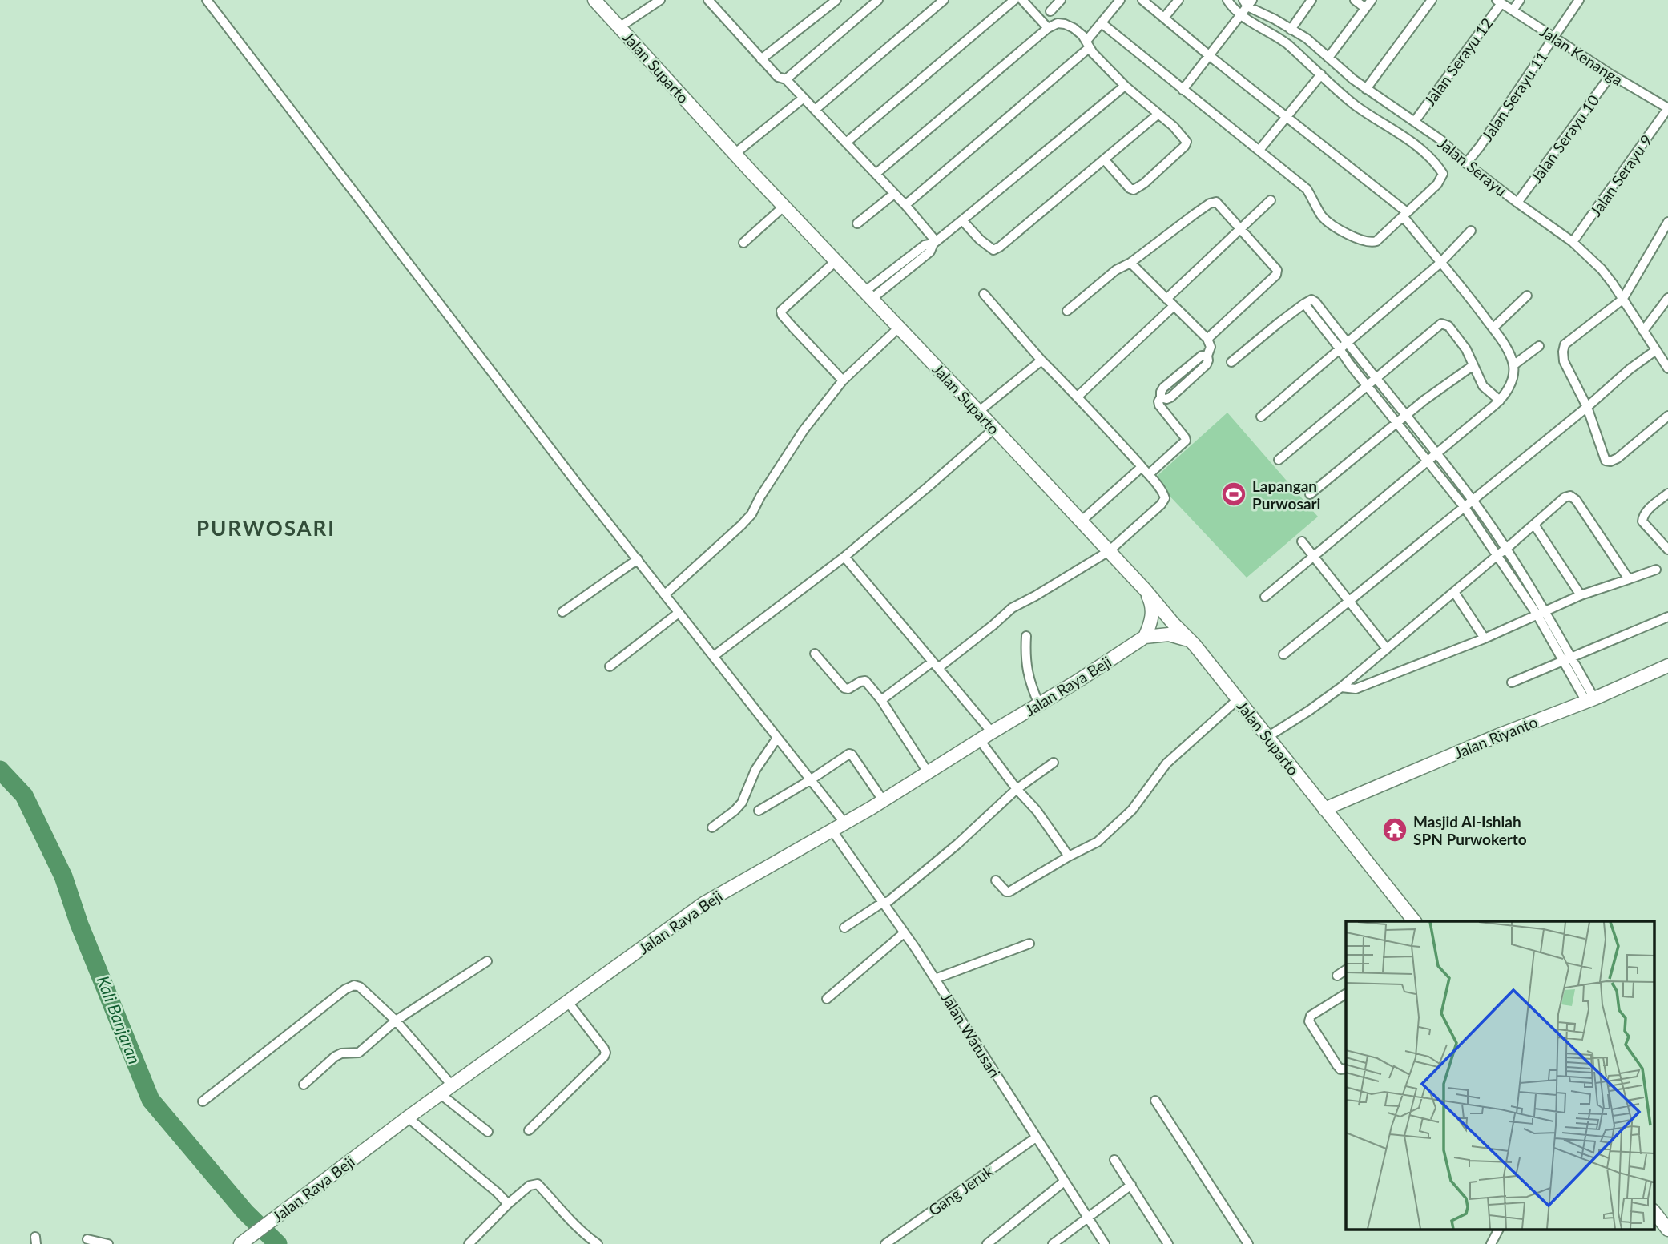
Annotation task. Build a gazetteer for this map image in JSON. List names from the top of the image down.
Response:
{
  "streets": {
    "street": [
      "Jalan Kenanga",
      "Jalan Serayu 12",
      "Jalan Suparto",
      "Jalan Serayu 11",
      "Jalan Serayu 10",
      "Jalan Serayu",
      "Jalan Serayu 9",
      "Jalan Raya Beji",
      "Jalan Riyanto",
      "Jalan Watusari",
      "Gang Jeruk"
    ]
  },
  "crossings": [
    ["Jalan Kenanga", "Jalan Serayu 12"],
    ["Jalan Kenanga", "Jalan Serayu 11"],
    ["Jalan Kenanga", "Jalan Serayu 10"],
    ["Jalan Kenanga", "Jalan Serayu 9"],
    ["Jalan Serayu 12", "Jalan Serayu"],
    ["Jalan Suparto", "Jalan Riyanto"],
    ["Jalan Serayu 11", "Jalan Serayu"],
    ["Jalan Serayu 10", "Jalan Serayu"],
    ["Jalan Serayu", "Jalan Serayu 9"],
    ["Jalan Raya Beji", "Jalan Watusari"],
    ["Jalan Watusari", "Gang Jeruk"]
  ],
  "districts": ["PURWOSARI"],
  "water": ["Kali Banjaran"],
  "places": {
    "sports": ["Lapangan Purwosari"],
    "temple": ["Masjid Al-Ishlah SPN Purwokerto"]
  }
}
